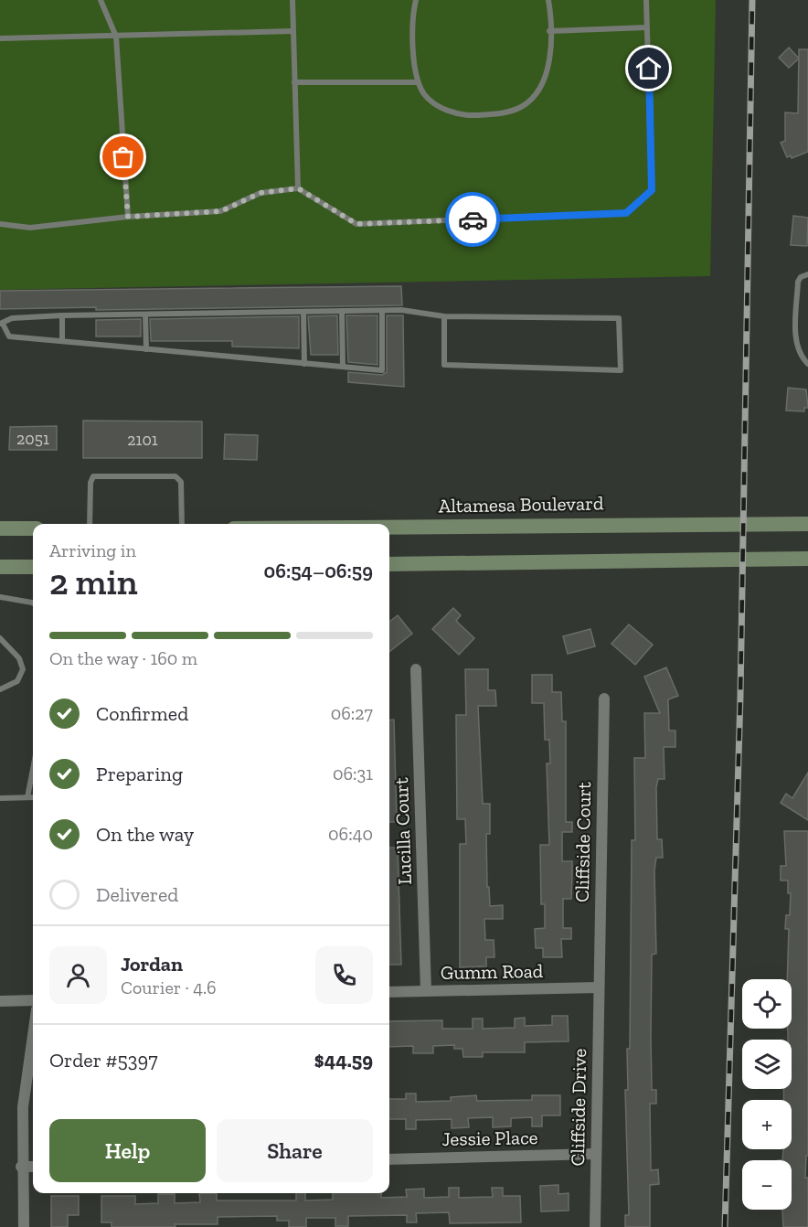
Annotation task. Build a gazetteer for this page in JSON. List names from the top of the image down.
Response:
{
  "streets": {
    "main road": ["Altamesa Boulevard"],
    "street": [
      "Lucilla Court",
      "Cliffside Court",
      "Gumm Road",
      "Cliffside Drive",
      "Jessie Place"
    ]
  },
  "crossings": [
    ["Lucilla Court", "Gumm Road"],
    ["Cliffside Court", "Gumm Road"],
    ["Cliffside Court", "Cliffside Drive"],
    ["Gumm Road", "Cliffside Drive"],
    ["Cliffside Drive", "Jessie Place"]
  ],
  "house_numbers": ["2051", "2101"],
  "page": {
    "heading": ["2 min", "Arriving in", "06:54–06:59"],
    "panel": [
      "Jordan",
      "Courier · 4.6",
      "Order #5397",
      "$44.59"
    ],
    "bar": "On the way · 160 m",
    "list": [
      ["Confirmed", "06:27"],
      ["Preparing", "06:31"],
      ["On the way", "06:40"],
      "Delivered"
    ],
    "map_buttons": ["+", "−"],
    "buttons": ["Help", "Share"]
  }
}
